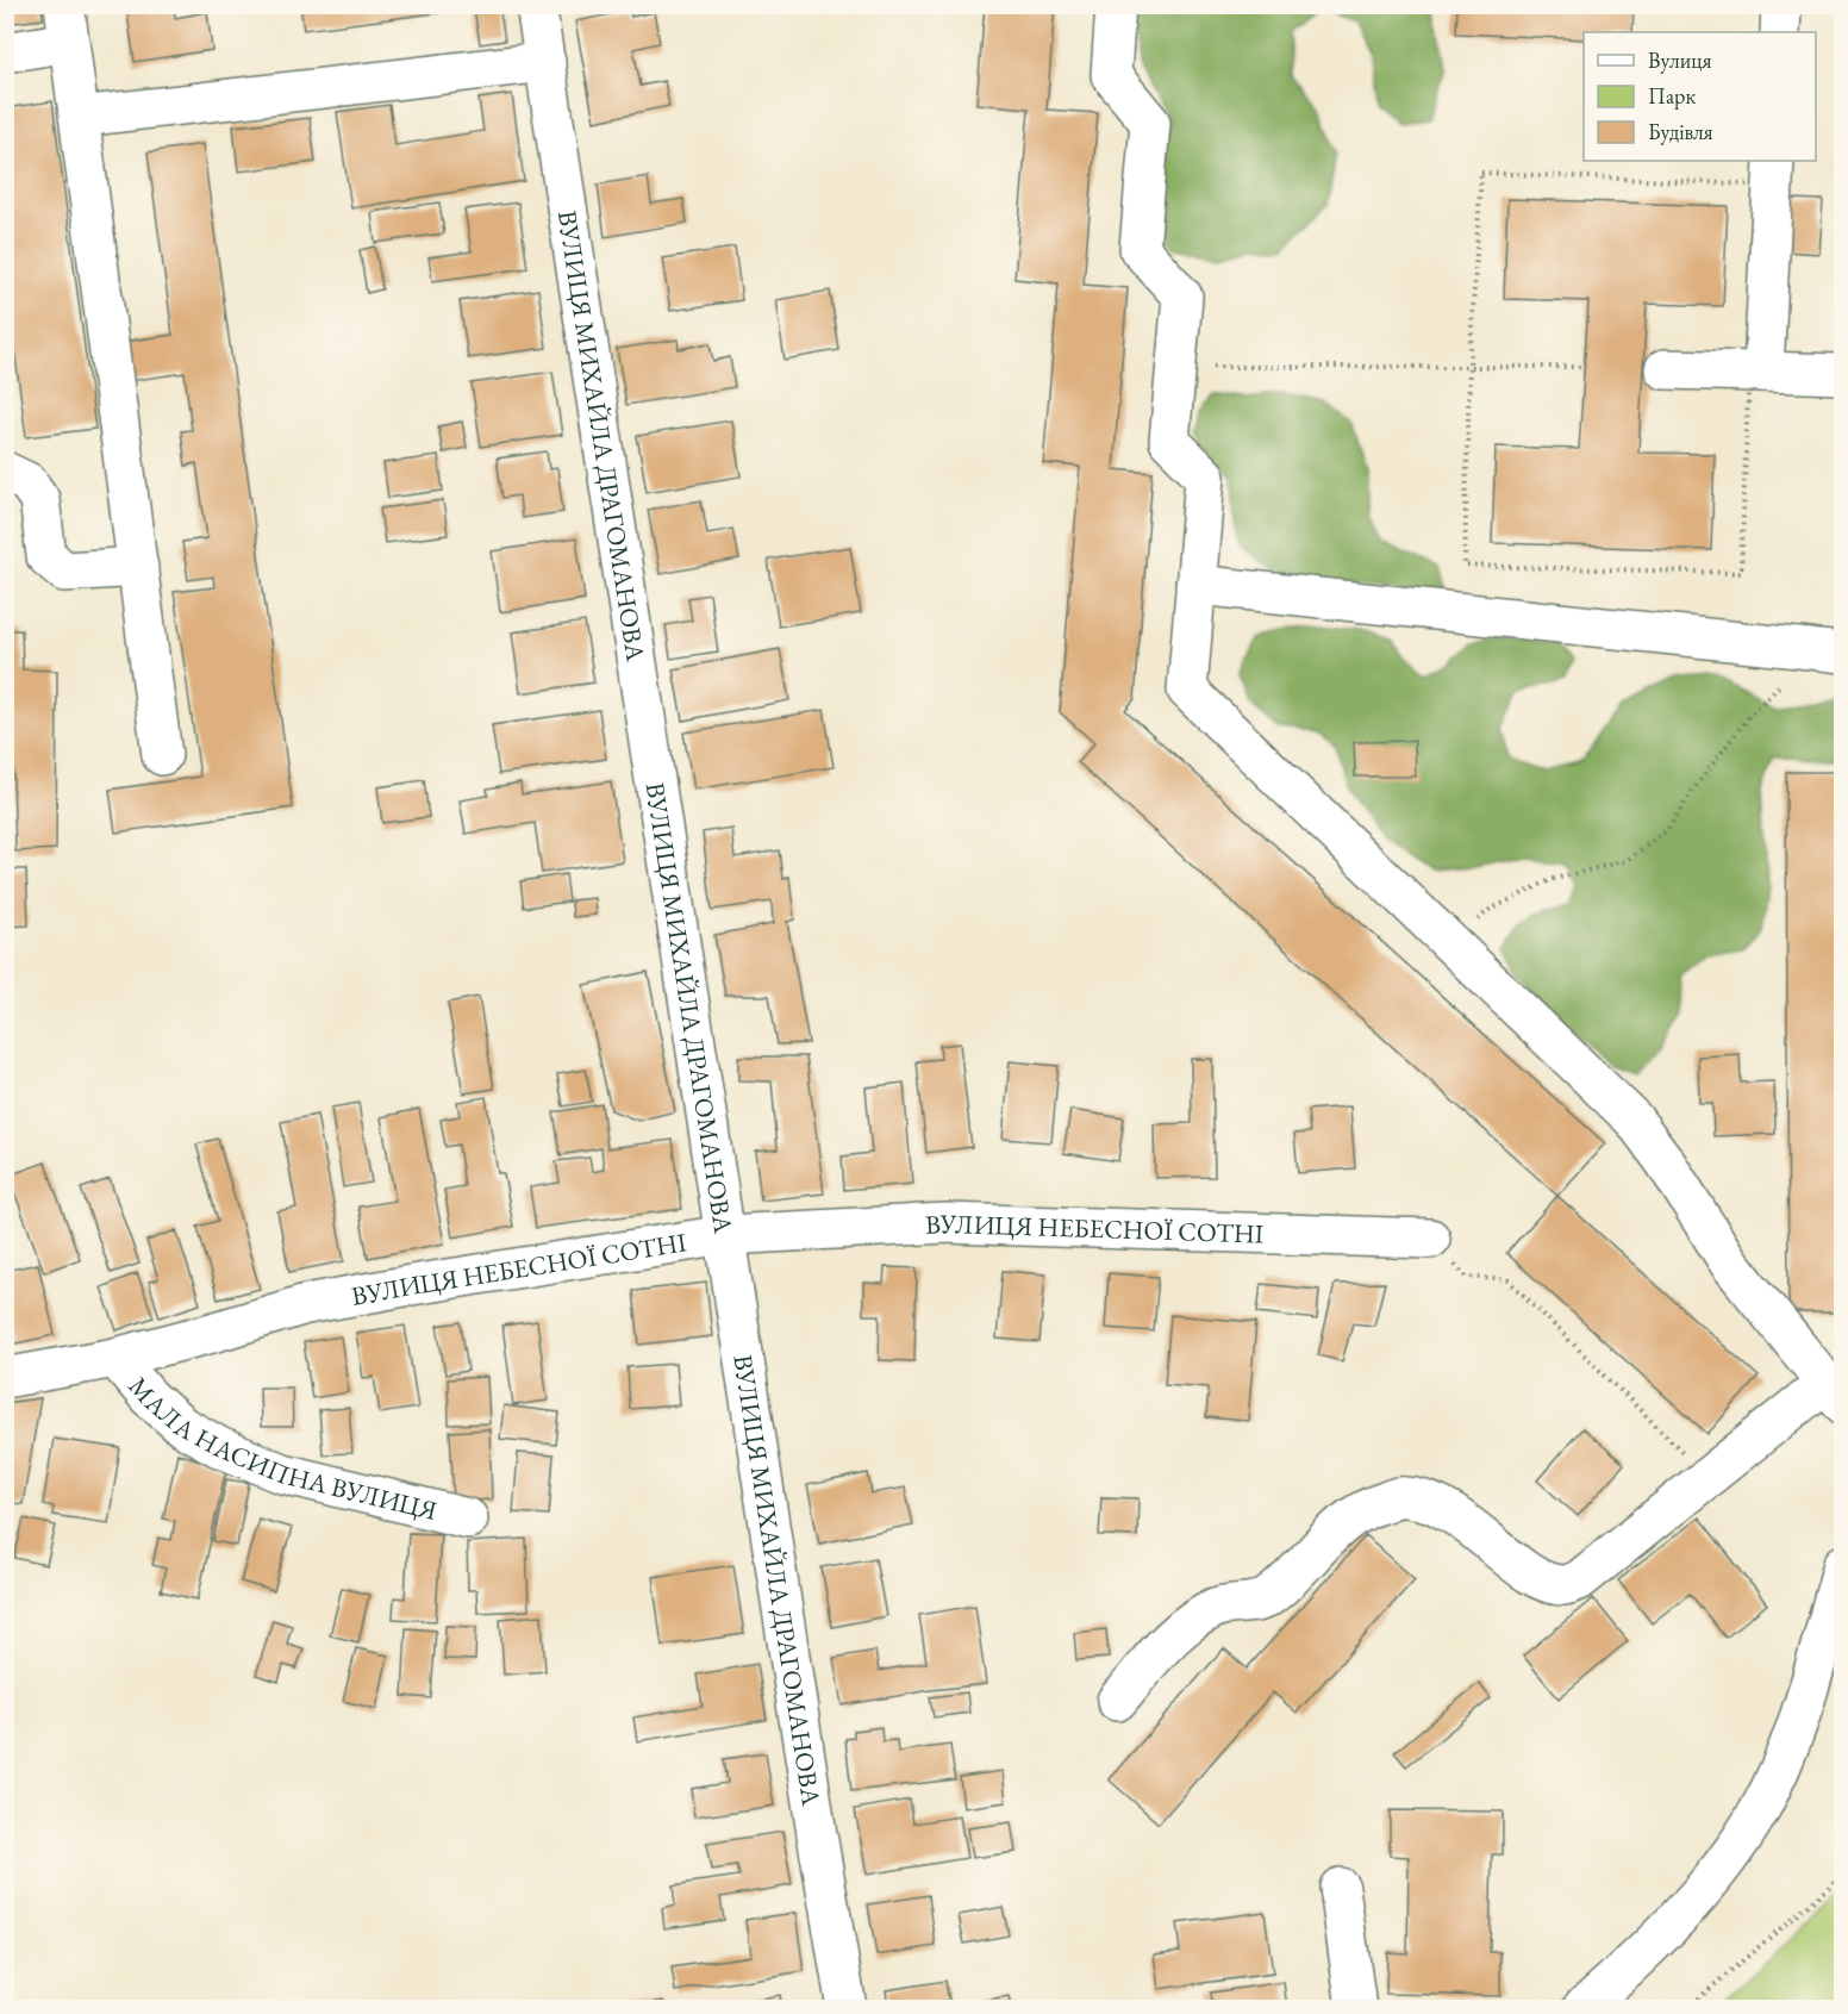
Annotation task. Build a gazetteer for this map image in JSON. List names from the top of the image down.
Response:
{
  "streets": {
    "street": ["ВУЛИЦЯ МИХАЙЛА ДРАГОМАНОВА", "ВУЛИЦЯ НЕБЕСНОЇ СОТНІ", "МАЛА НАСИПНА ВУЛИЦЯ"]
  },
  "crossings": [
    ["ВУЛИЦЯ МИХАЙЛА ДРАГОМАНОВА", "ВУЛИЦЯ НЕБЕСНОЇ СОТНІ"],
    ["ВУЛИЦЯ НЕБЕСНОЇ СОТНІ", "МАЛА НАСИПНА ВУЛИЦЯ"]
  ],
  "legend": ["Вулиця", "Парк", "Будівля"]
}
